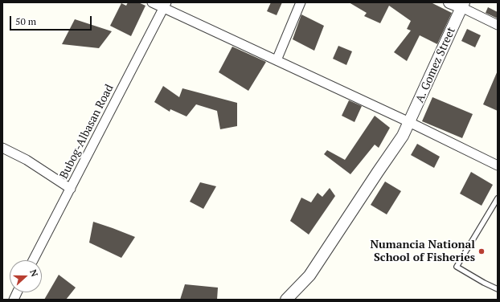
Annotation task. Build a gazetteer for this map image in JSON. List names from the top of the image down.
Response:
{
  "streets": {
    "street": ["A. Gomez Street", "Bubog-Albasan Road"]
  },
  "places": ["Numancia National School of Fisheries"],
  "scale_bar": "50 m",
  "north": "right"
}
